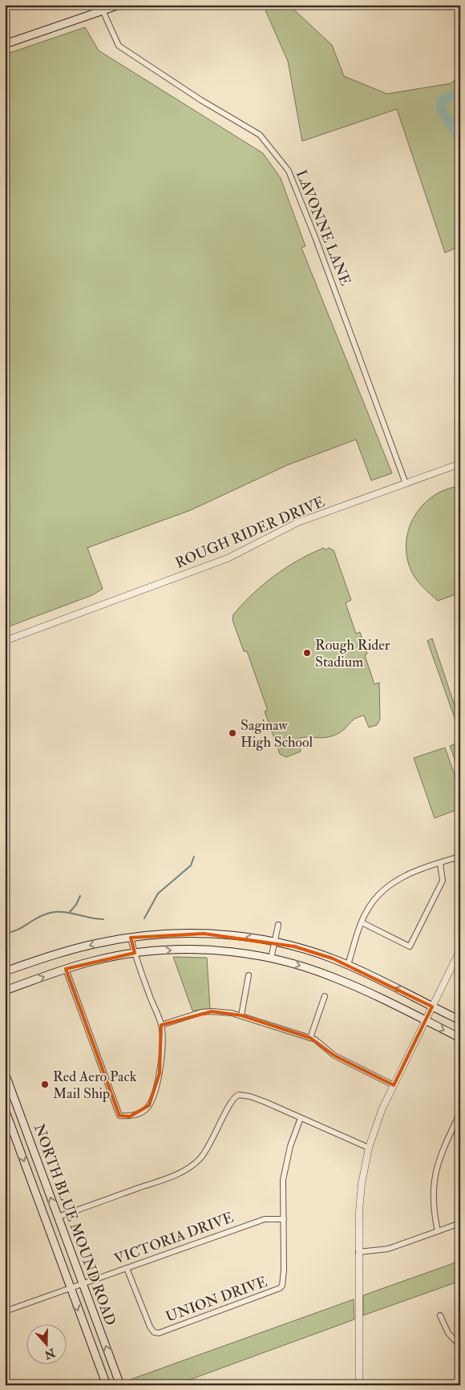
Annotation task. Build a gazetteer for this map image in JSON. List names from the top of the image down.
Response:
{
  "streets": {
    "main road": ["NORTH BLUE MOUND ROAD"],
    "street": [
      "LAVONNE LANE",
      "ROUGH RIDER DRIVE",
      "VICTORIA DRIVE",
      "UNION DRIVE"
    ]
  },
  "crossings": [
    ["LAVONNE LANE", "ROUGH RIDER DRIVE"],
    ["NORTH BLUE MOUND ROAD", "VICTORIA DRIVE"],
    ["VICTORIA DRIVE", "UNION DRIVE"]
  ],
  "places": ["Rough Rider Stadium", "Saginaw High School", "Red Aero Pack Mail Ship"],
  "north": "bottom"
}
